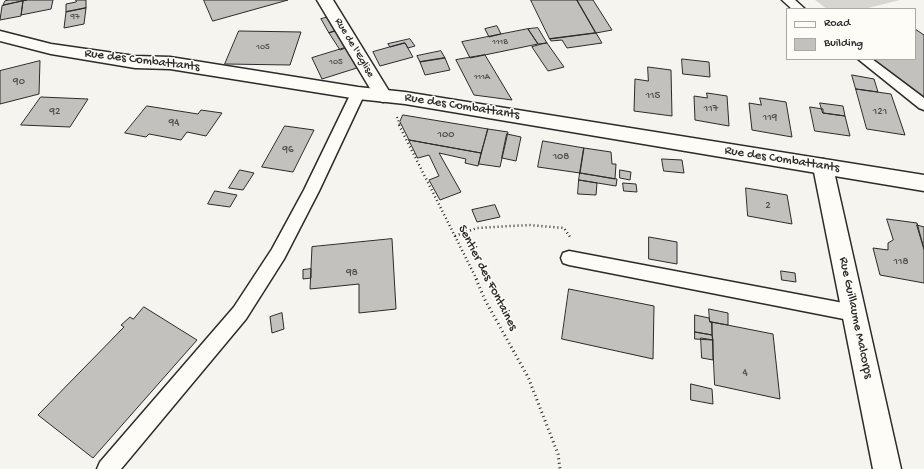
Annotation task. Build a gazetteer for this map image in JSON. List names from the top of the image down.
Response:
{
  "streets": {
    "street": ["Rue de l'Eglise", "Rue des Combattants", "Rue Guillaume Malcorps"],
    "path": ["Sentier des Fontaines"]
  },
  "crossings": [
    ["Rue de l'Eglise", "Rue des Combattants"],
    ["Rue des Combattants", "Sentier des Fontaines"],
    ["Rue des Combattants", "Rue Guillaume Malcorps"]
  ],
  "house_numbers": [
    "97",
    "111B",
    "105",
    "105",
    "111A",
    "90",
    "115",
    "117",
    "92",
    "121",
    "119",
    "94",
    "100",
    "96",
    "108",
    "2",
    "118",
    "98",
    "4"
  ],
  "legend": ["Road", "Building"]
}
